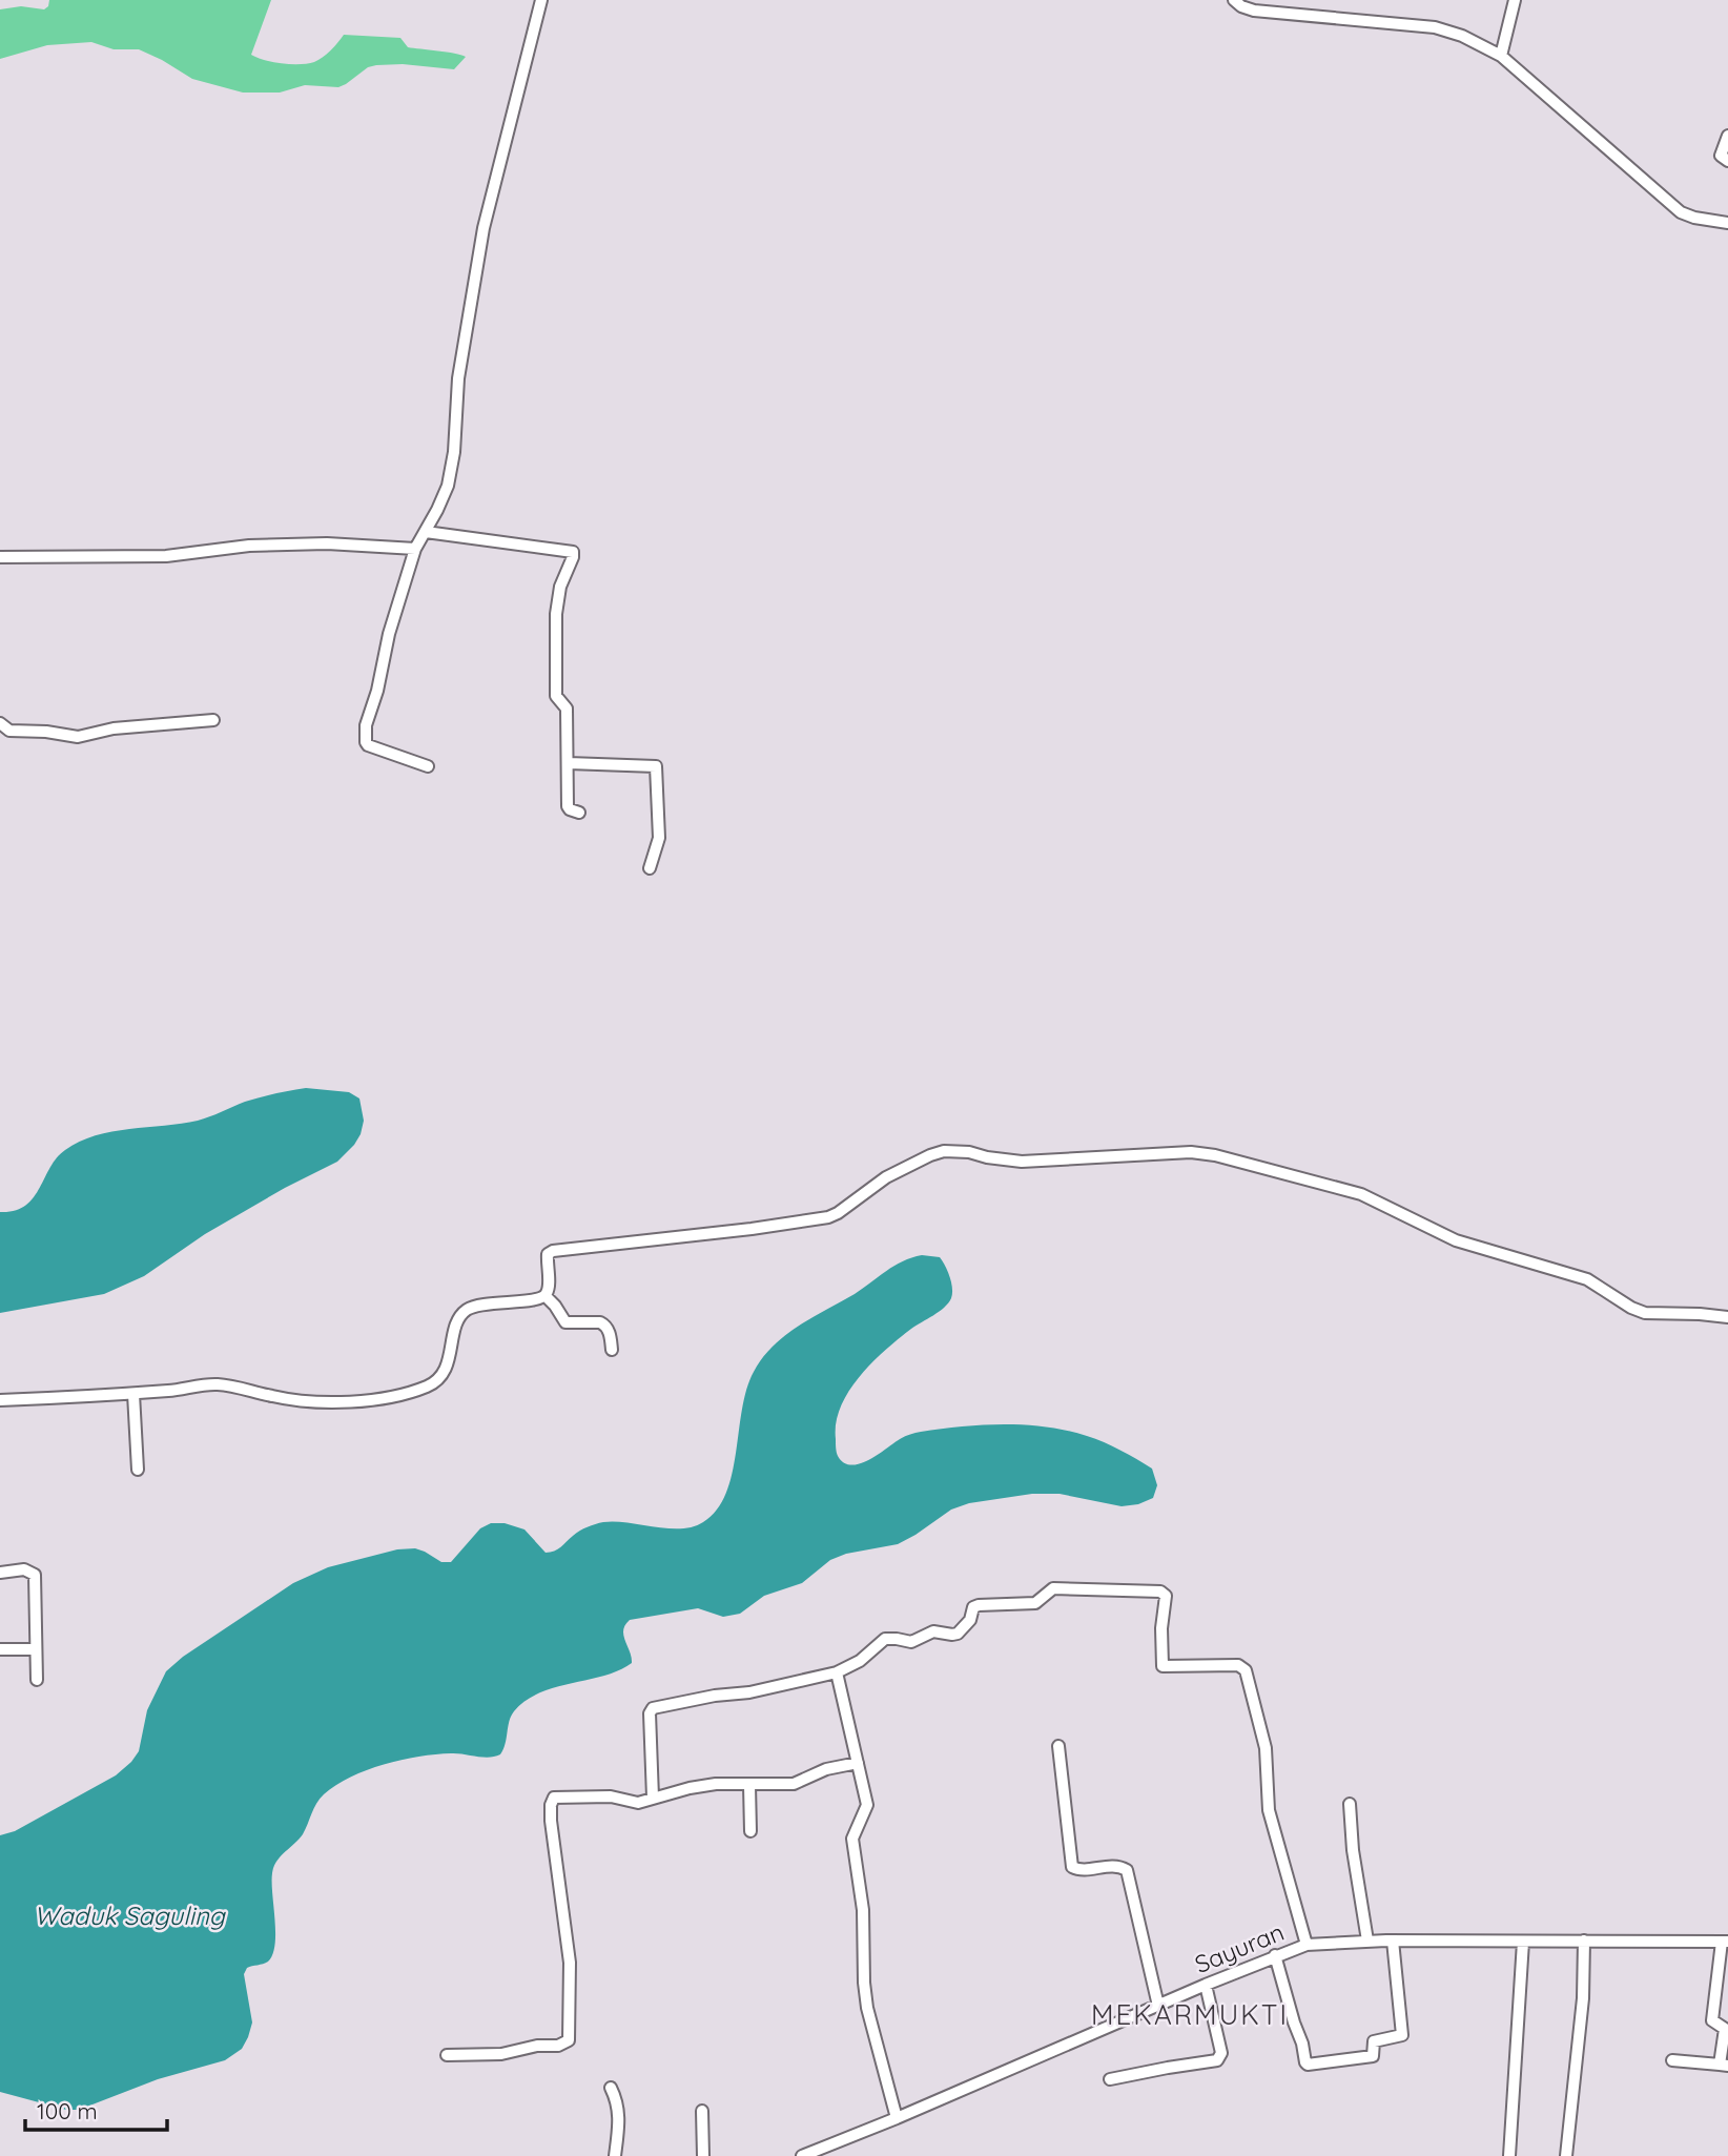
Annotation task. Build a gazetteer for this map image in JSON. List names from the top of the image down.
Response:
{
  "streets": {
    "street": ["Sayuran"]
  },
  "districts": ["MEKARMUKTI"],
  "water": ["Waduk Saguling"],
  "scale_bar": "100 m"
}
